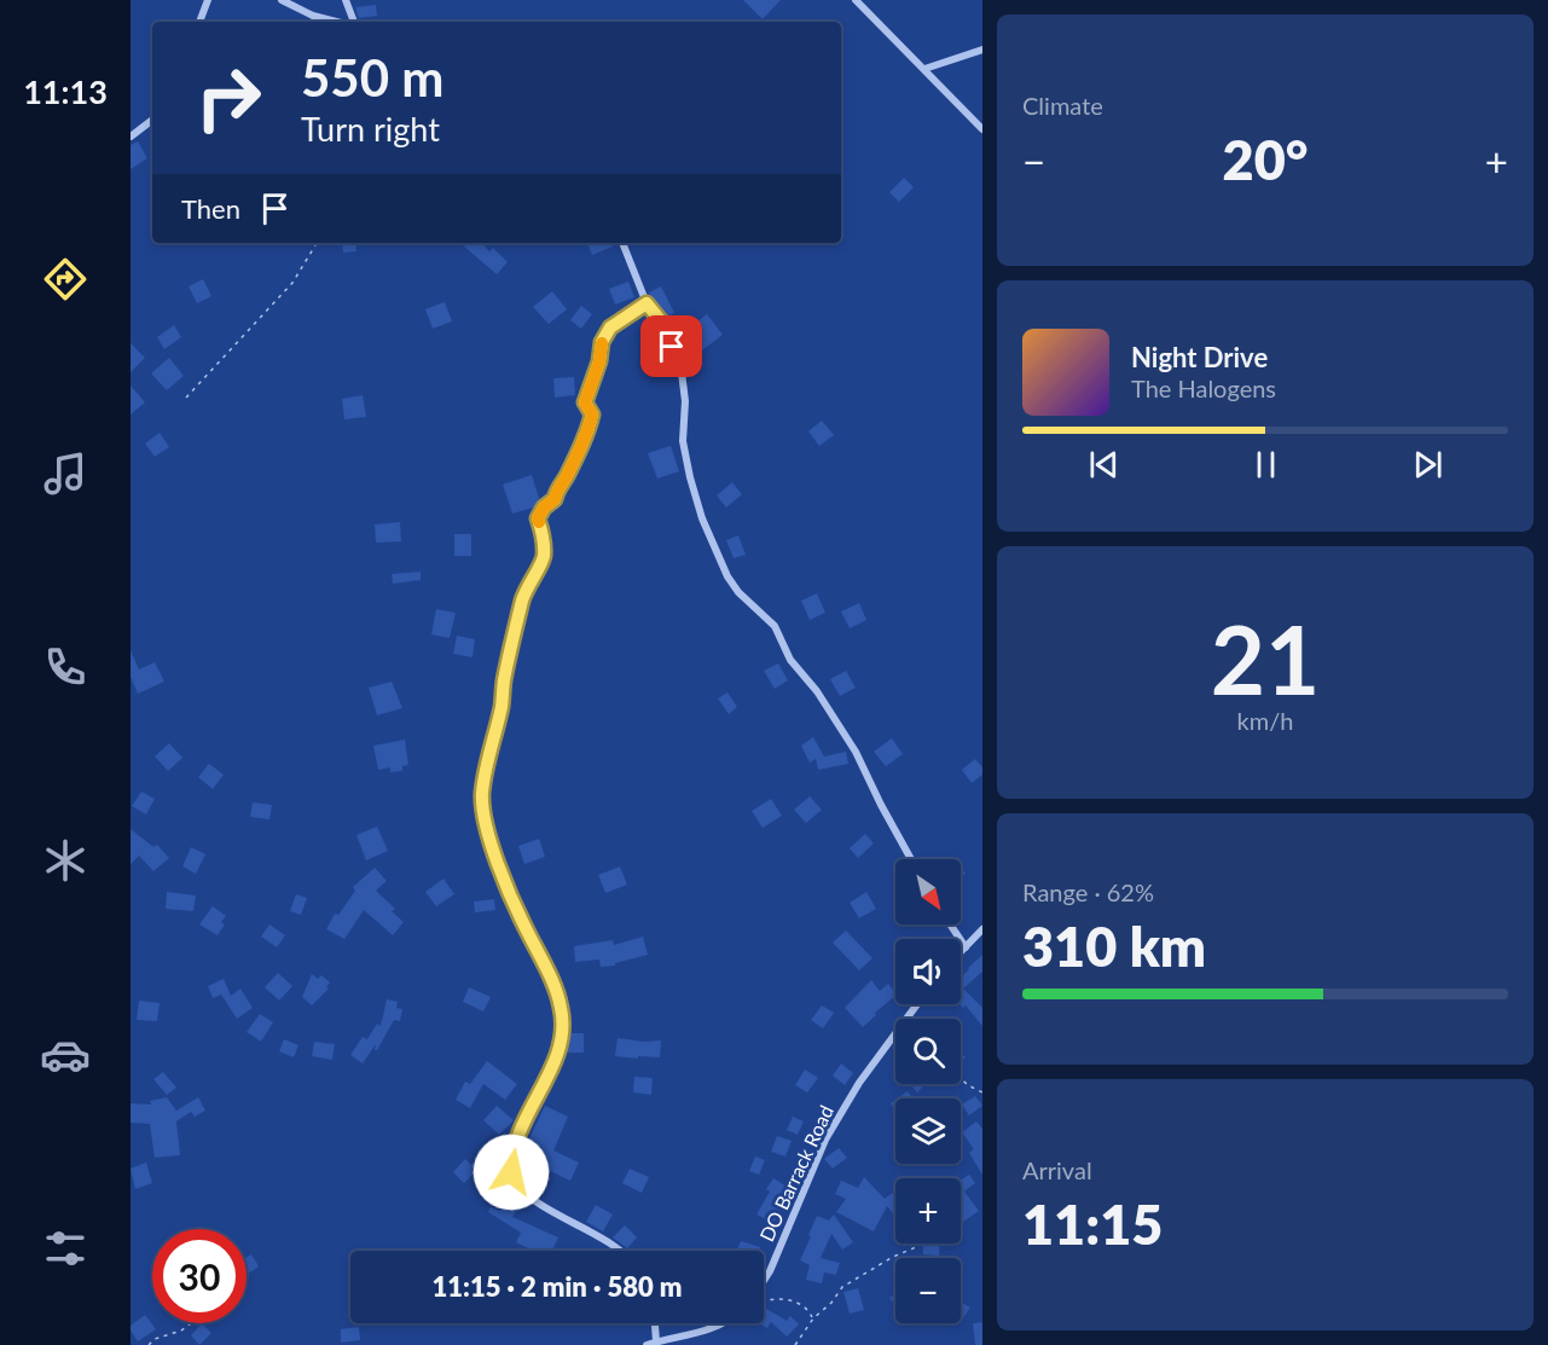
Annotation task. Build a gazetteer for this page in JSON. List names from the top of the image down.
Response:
{
  "streets": {
    "street": ["DO Barrack Road"]
  },
  "north": "bottom right",
  "page": {
    "tabs": "11:13",
    "tile": [
      "Climate",
      ["21", "km/h"],
      ["Range · 62%", "310 km"],
      ["Arrival", "11:15"]
    ],
    "turn": ["550 m", "Turn right"],
    "heat": ["−", "20°", "+"],
    "then": "Then",
    "song": ["Night Drive", "The Halogens"],
    "map_buttons": ["+", "−"],
    "limit": "30",
    "trip": "11:15 · 2 min · 580 m"
  }
}
